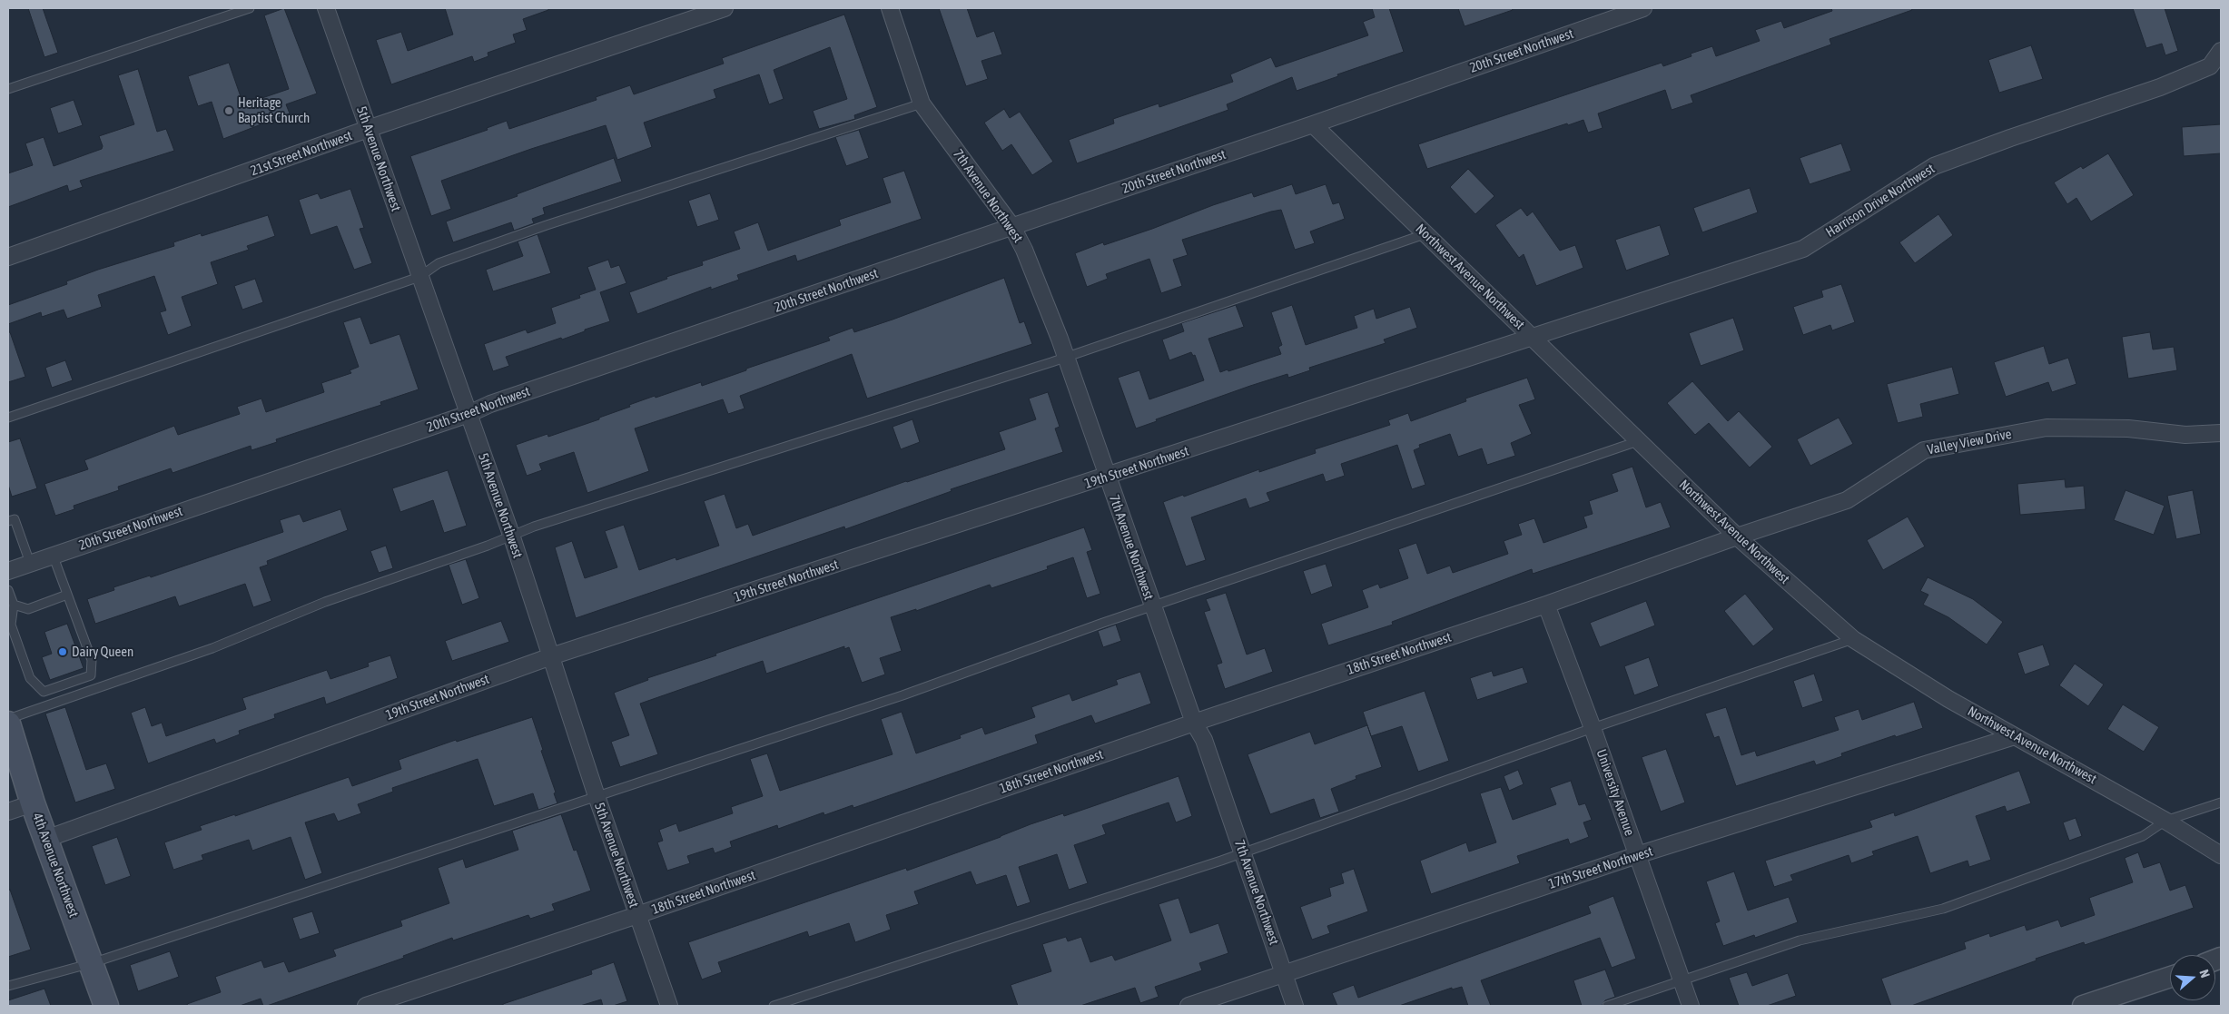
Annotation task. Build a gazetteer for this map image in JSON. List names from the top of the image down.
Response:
{
  "streets": {
    "main road": ["4th Avenue Northwest"],
    "street": [
      "20th Street Northwest",
      "21st Street Northwest",
      "5th Avenue Northwest",
      "7th Avenue Northwest",
      "Harrison Drive Northwest",
      "Northwest Avenue Northwest",
      "Valley View Drive",
      "19th Street Northwest",
      "18th Street Northwest",
      "University Avenue",
      "17th Street Northwest"
    ]
  },
  "crossings": [
    ["20th Street Northwest", "5th Avenue Northwest"],
    ["20th Street Northwest", "7th Avenue Northwest"],
    ["20th Street Northwest", "Northwest Avenue Northwest"],
    ["21st Street Northwest", "5th Avenue Northwest"],
    ["5th Avenue Northwest", "19th Street Northwest"],
    ["5th Avenue Northwest", "18th Street Northwest"],
    ["7th Avenue Northwest", "19th Street Northwest"],
    ["7th Avenue Northwest", "18th Street Northwest"],
    ["7th Avenue Northwest", "17th Street Northwest"],
    ["Harrison Drive Northwest", "Northwest Avenue Northwest"],
    ["Harrison Drive Northwest", "19th Street Northwest"],
    ["Northwest Avenue Northwest", "Valley View Drive"],
    ["Northwest Avenue Northwest", "19th Street Northwest"],
    ["Northwest Avenue Northwest", "18th Street Northwest"],
    ["Northwest Avenue Northwest", "17th Street Northwest"],
    ["Valley View Drive", "18th Street Northwest"],
    ["19th Street Northwest", "4th Avenue Northwest"],
    ["18th Street Northwest", "University Avenue"],
    ["University Avenue", "17th Street Northwest"]
  ],
  "places": ["Heritage Baptist Church", "Dairy Queen"],
  "north": "right"
}
